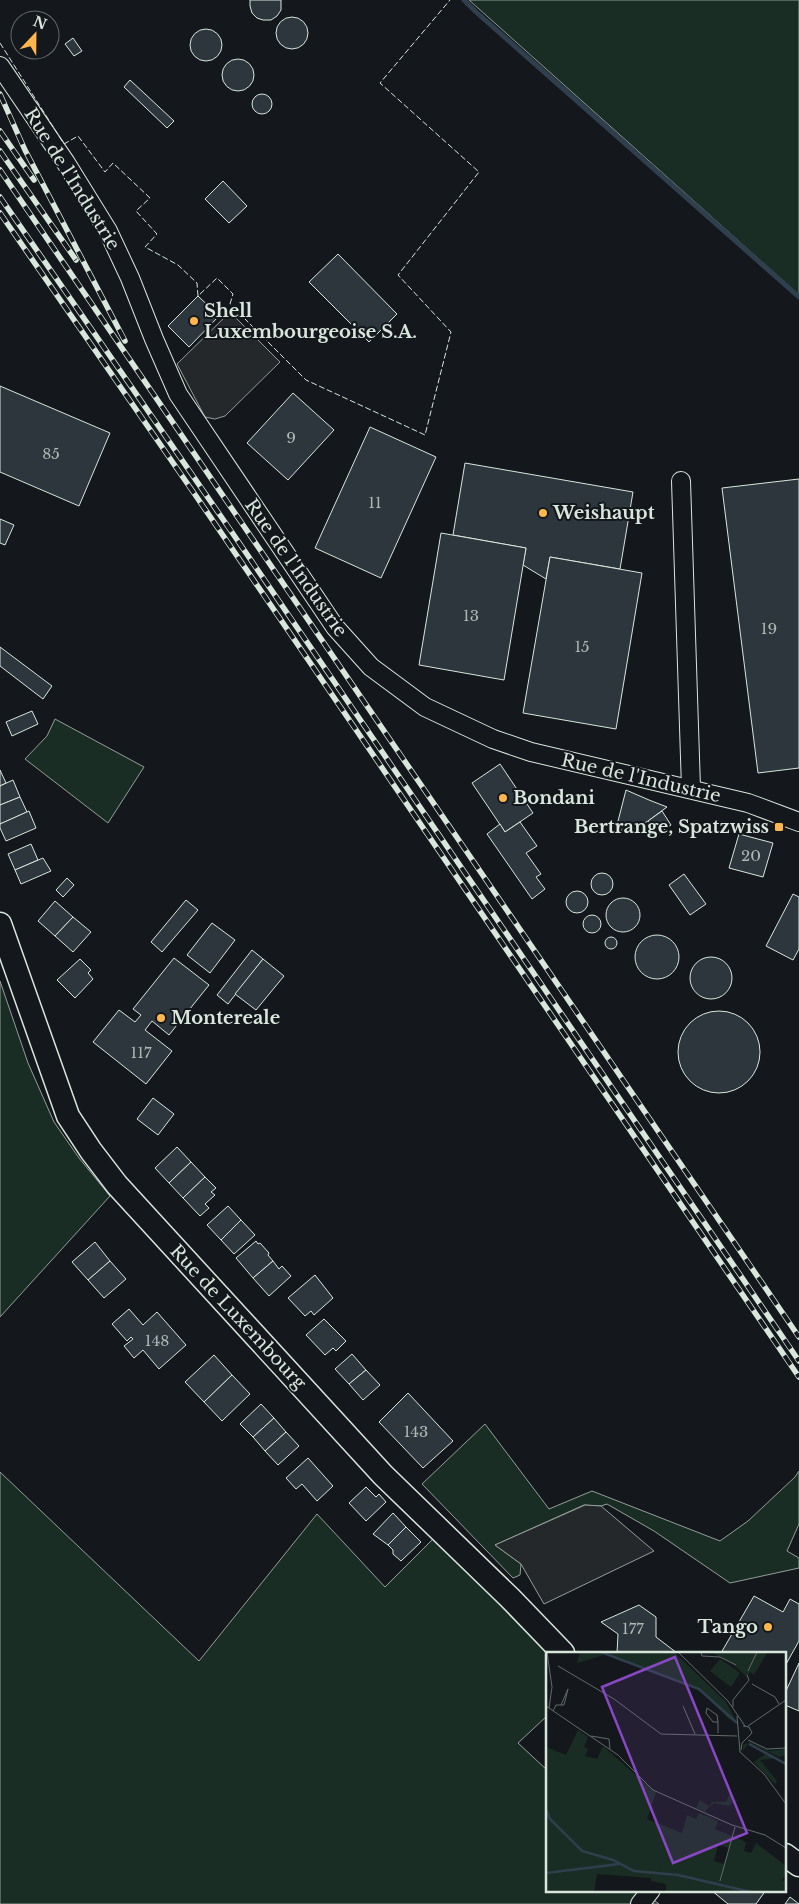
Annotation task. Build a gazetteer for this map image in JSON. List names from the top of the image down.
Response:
{
  "streets": {
    "main road": ["Rue de Luxembourg"],
    "street": ["Rue de l'Industrie"]
  },
  "places": {
    "other": [
      "Shell Luxembourgeoise S.A.",
      "Weishaupt",
      "Bondani",
      "Montereale",
      "Tango"
    ],
    "transit": ["Bertrange, Spatzwiss"]
  },
  "house_numbers": [
    "9",
    "85",
    "11",
    "13",
    "19",
    "15",
    "20",
    "117",
    "148",
    "143",
    "177"
  ],
  "north": "top"
}
